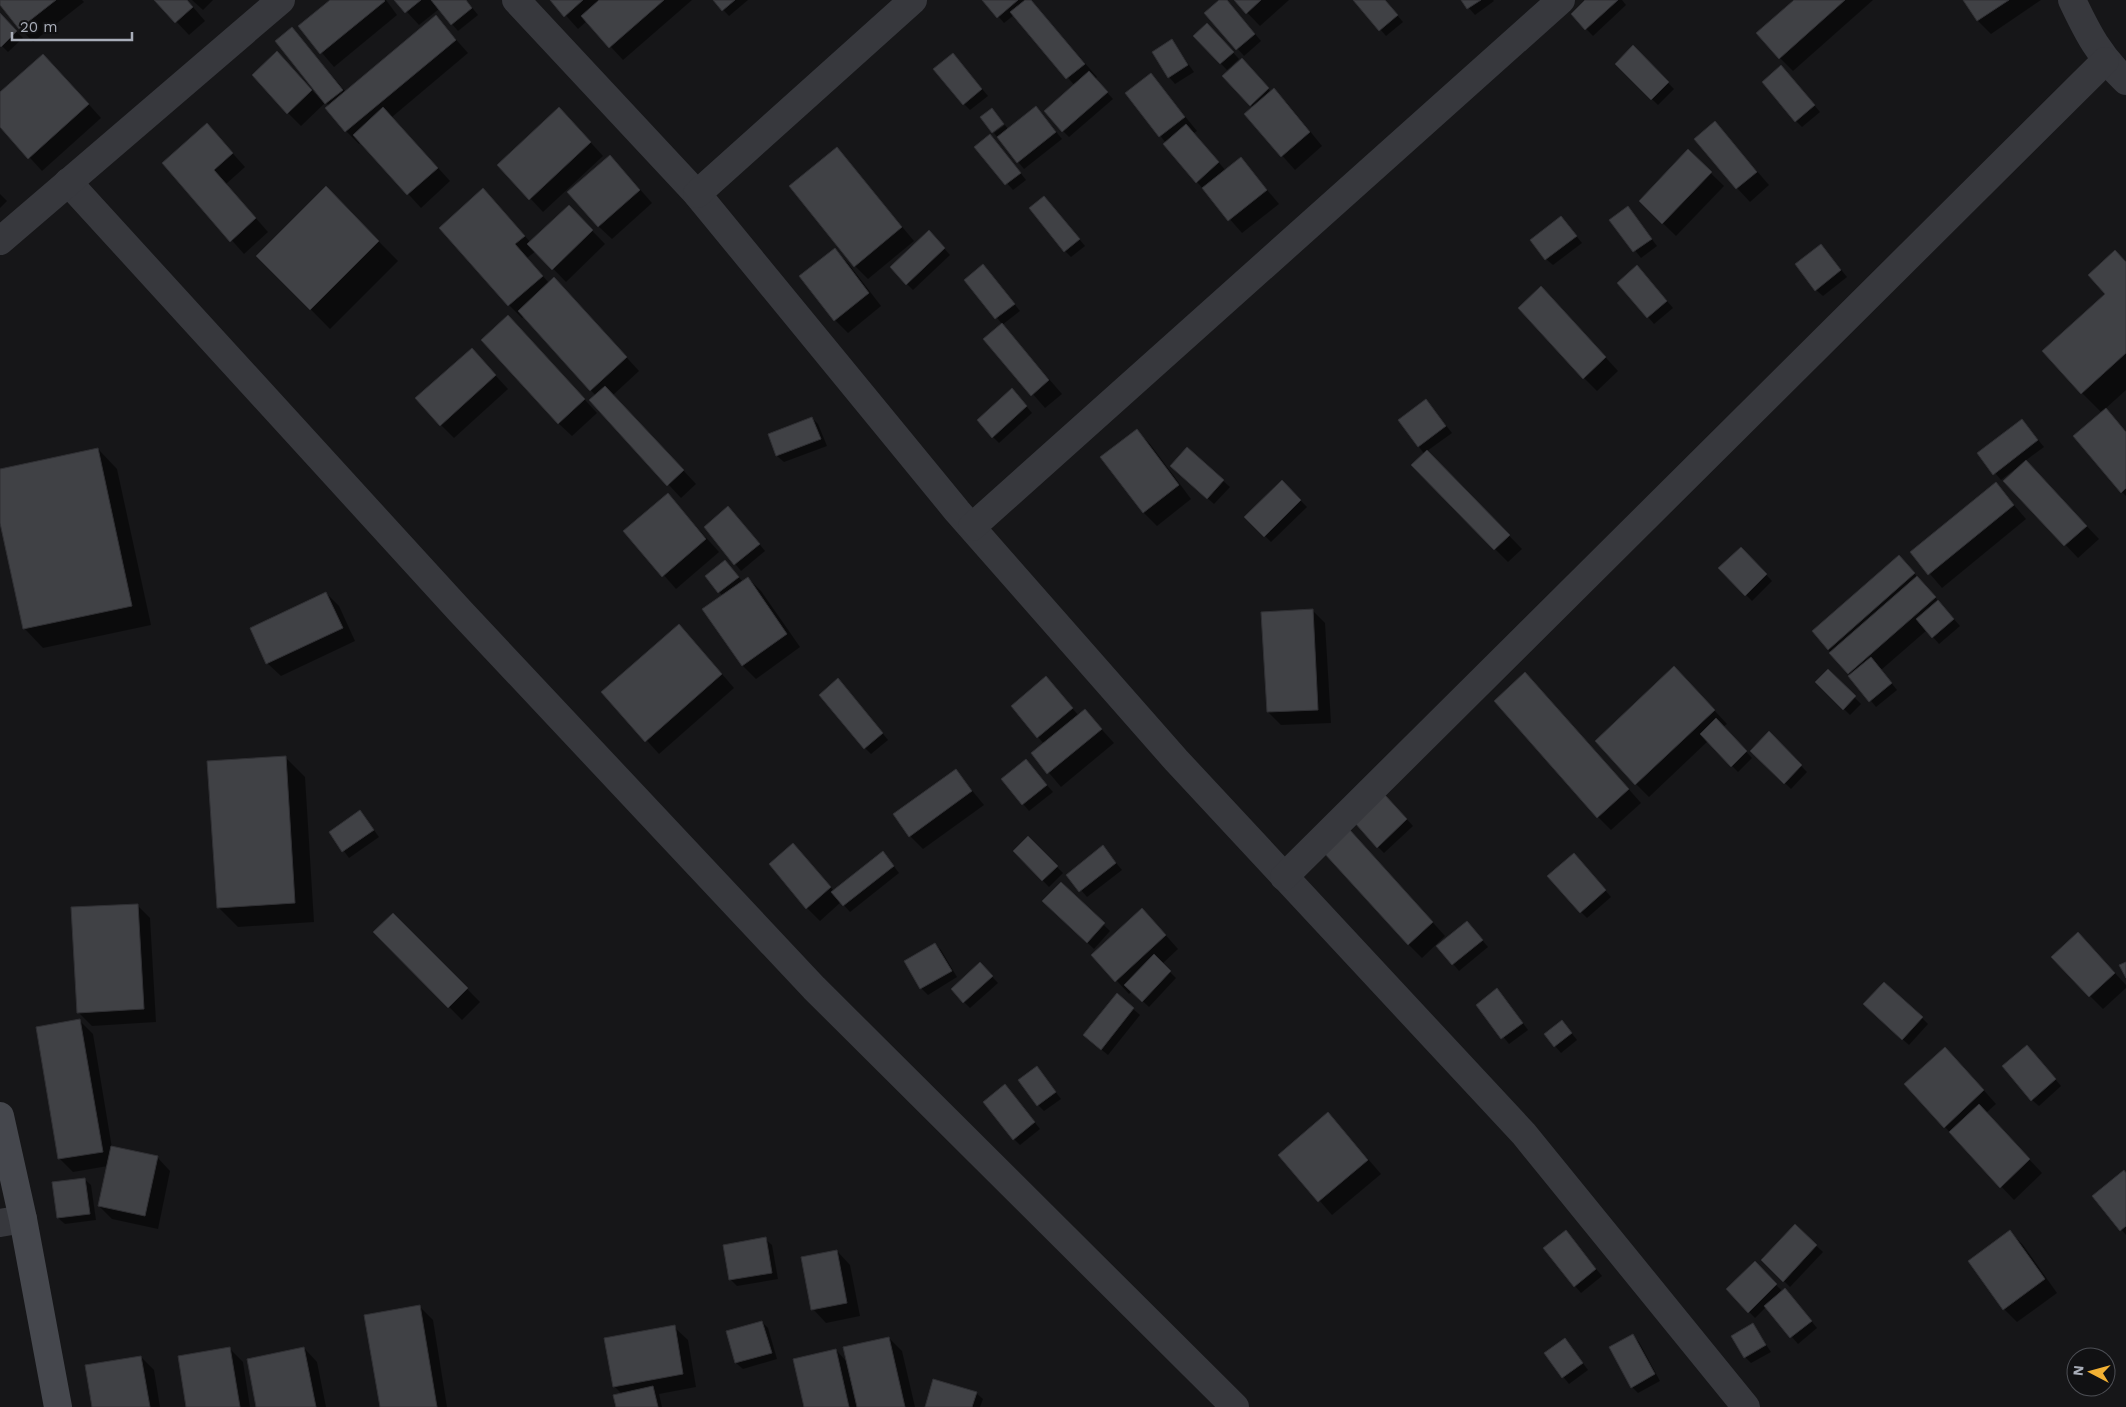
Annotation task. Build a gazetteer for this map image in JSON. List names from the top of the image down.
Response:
{
  "scale_bar": "20 m",
  "north": "left"
}
